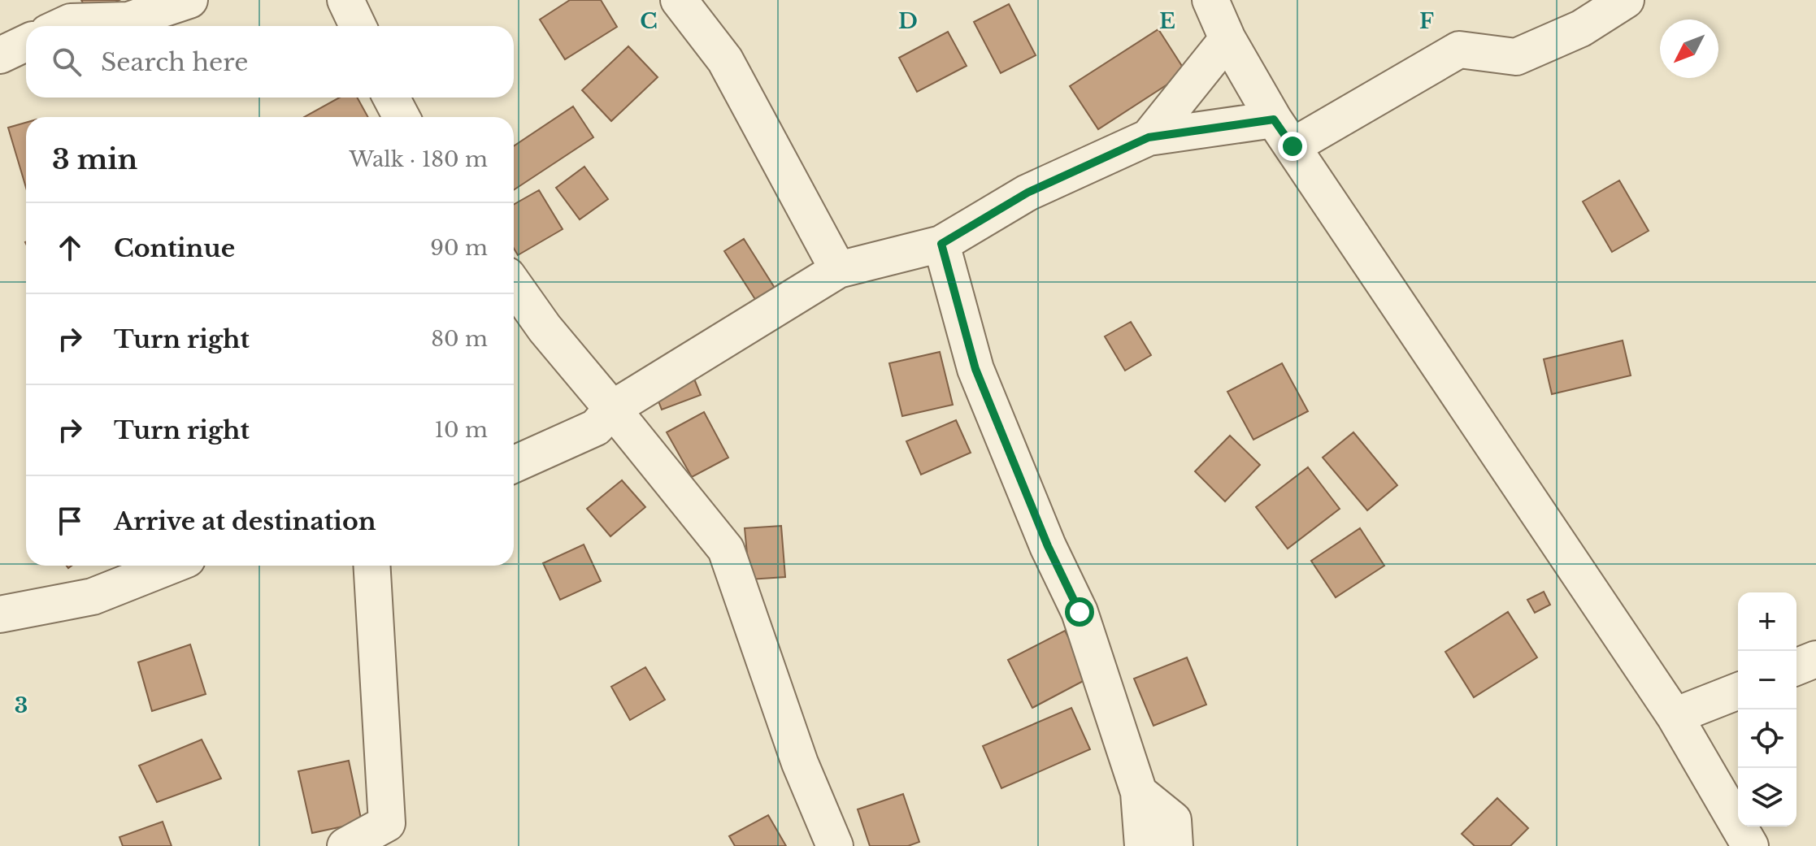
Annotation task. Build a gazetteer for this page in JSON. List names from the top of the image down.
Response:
{
  "north": "bottom left",
  "page": {
    "search": "Search here",
    "heading": ["3 min", "Walk · 180 m"],
    "list": [
      ["Continue", "90 m"],
      ["Turn right", "80 m"],
      ["Turn right", "10 m"],
      "Arrive at destination"
    ],
    "map_buttons": ["+", "−"]
  },
  "grid": {
    "columns": [
      "C",
      "D",
      "E",
      "F"
    ],
    "rows": ["3"]
  }
}
